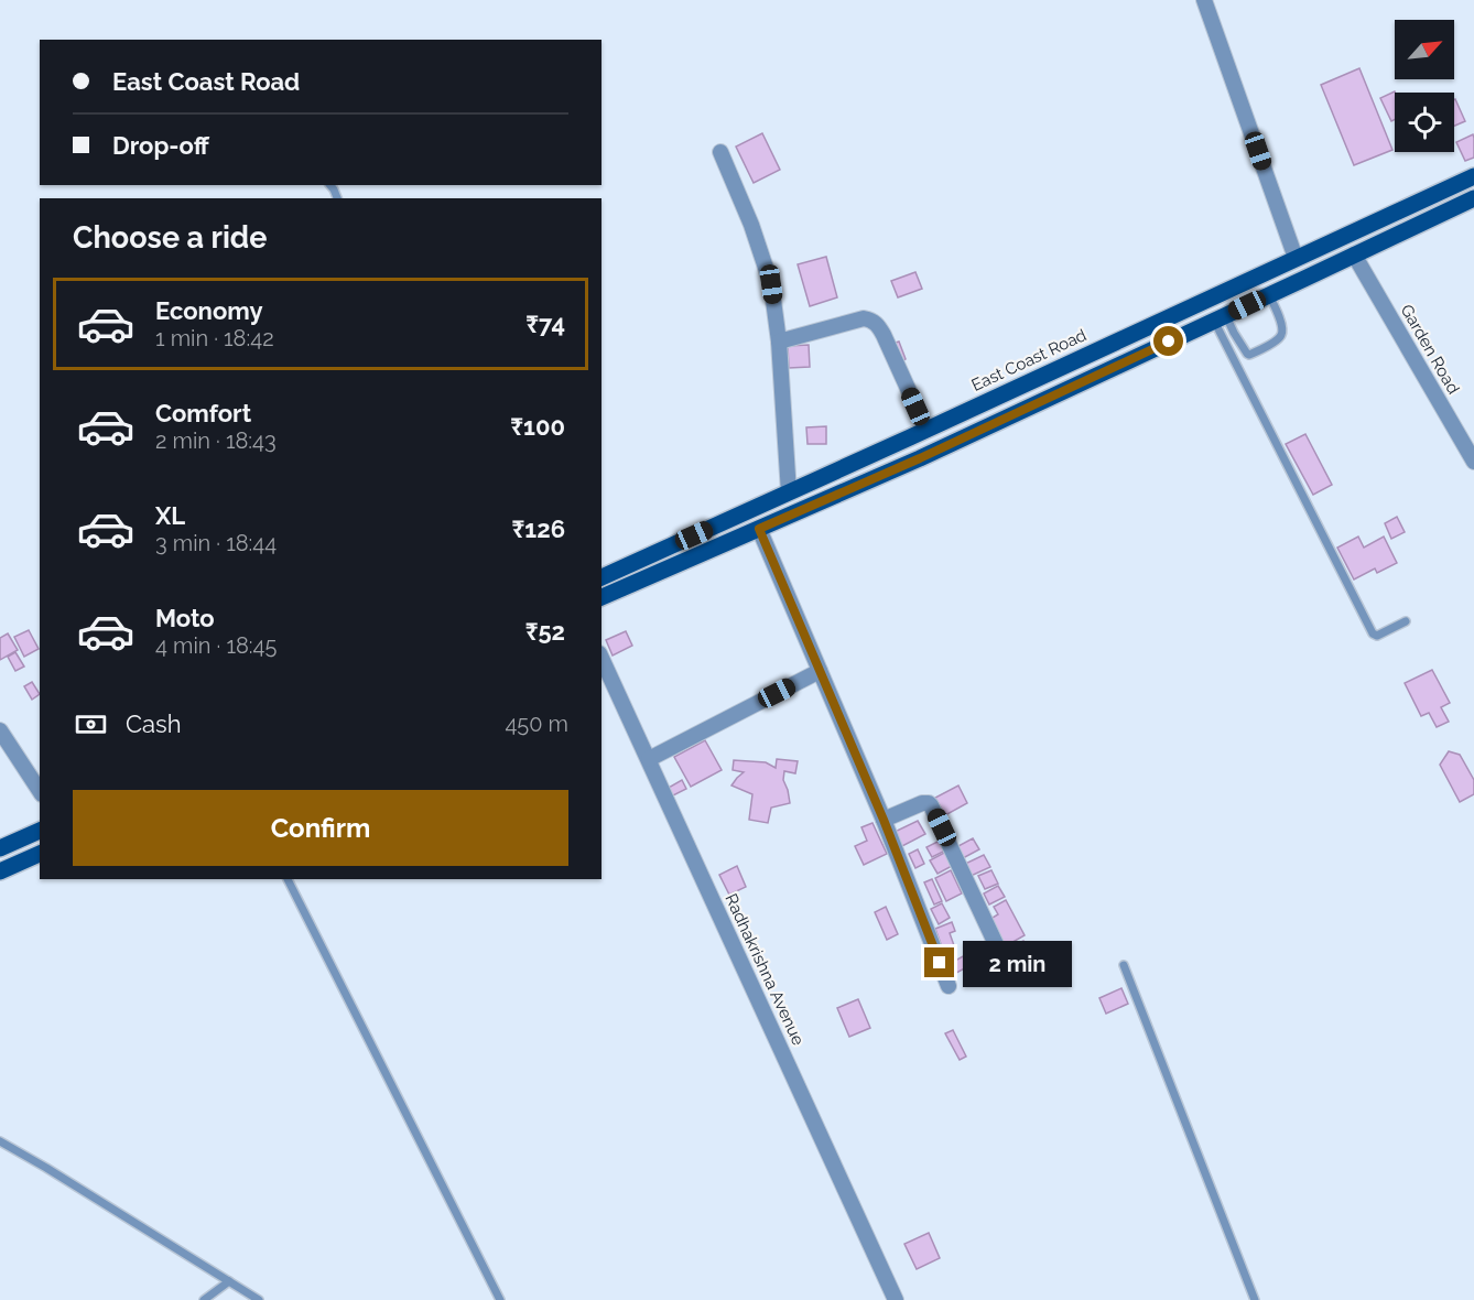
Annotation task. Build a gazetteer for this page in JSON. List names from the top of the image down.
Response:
{
  "streets": {
    "main road": ["East Coast Road"],
    "street": ["Garden Road", "Radhakrishna Avenue"]
  },
  "north": "top right",
  "page": {
    "banner": ["East Coast Road", "Drop-off"],
    "heading": "Choose a ride",
    "list": [
      {
        "name": "Economy",
        "note": "1 min · 18:42",
        "value": "₹74"
      },
      {
        "name": "Comfort",
        "note": "2 min · 18:43",
        "value": "₹100"
      },
      {
        "name": "XL",
        "note": "3 min · 18:44",
        "value": "₹126"
      },
      {
        "name": "Moto",
        "note": "4 min · 18:45",
        "value": "₹52"
      }
    ],
    "pay": ["Cash", "450 m"],
    "buttons": "Confirm",
    "bubble": "2 min"
  }
}
